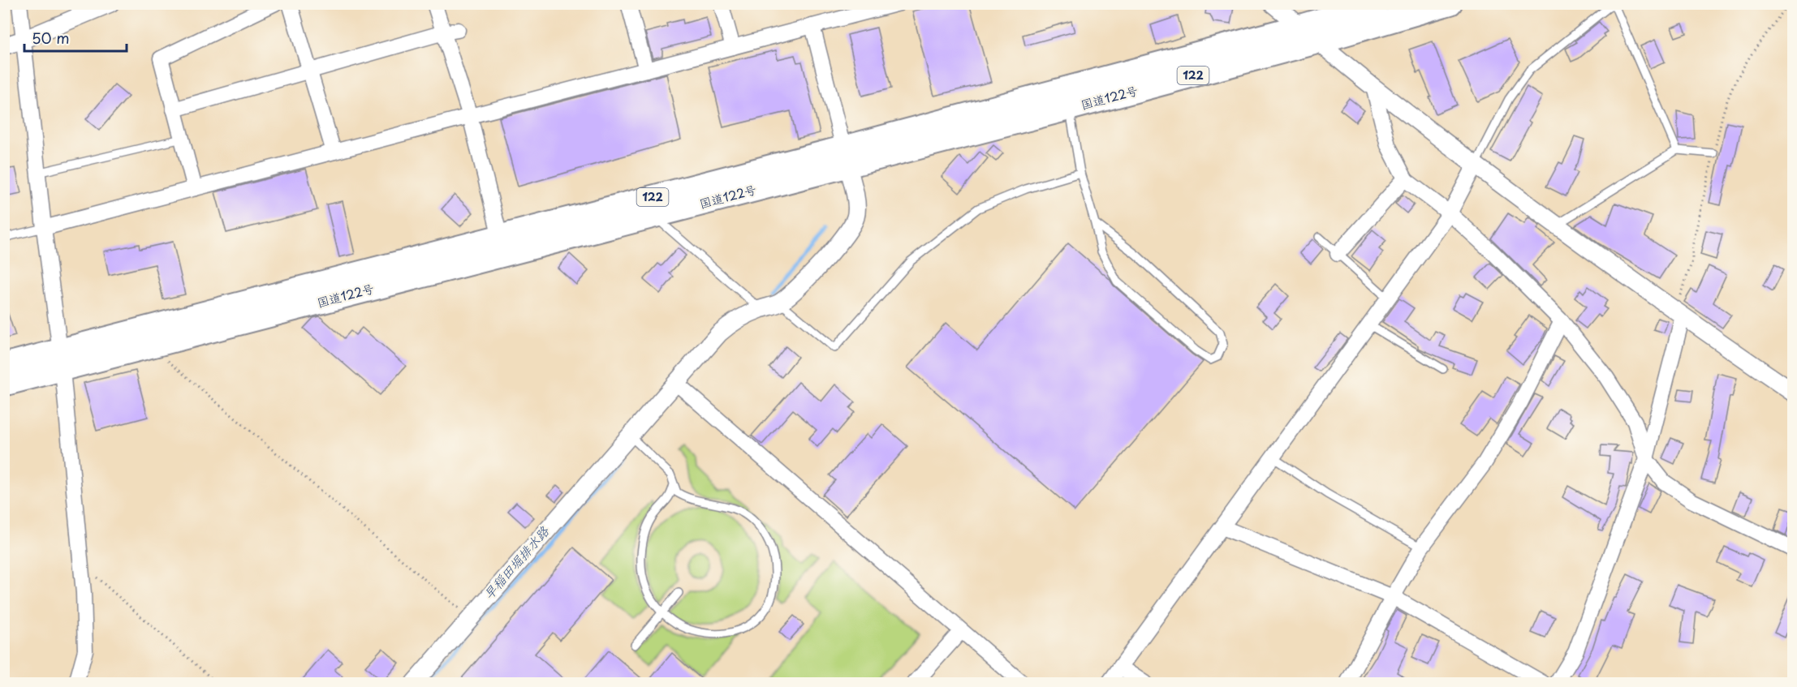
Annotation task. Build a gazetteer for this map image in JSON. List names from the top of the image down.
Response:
{
  "streets": {
    "highway": ["122", "国道122号"]
  },
  "water": ["早稲田堀排水路"],
  "scale_bar": "50 m"
}
